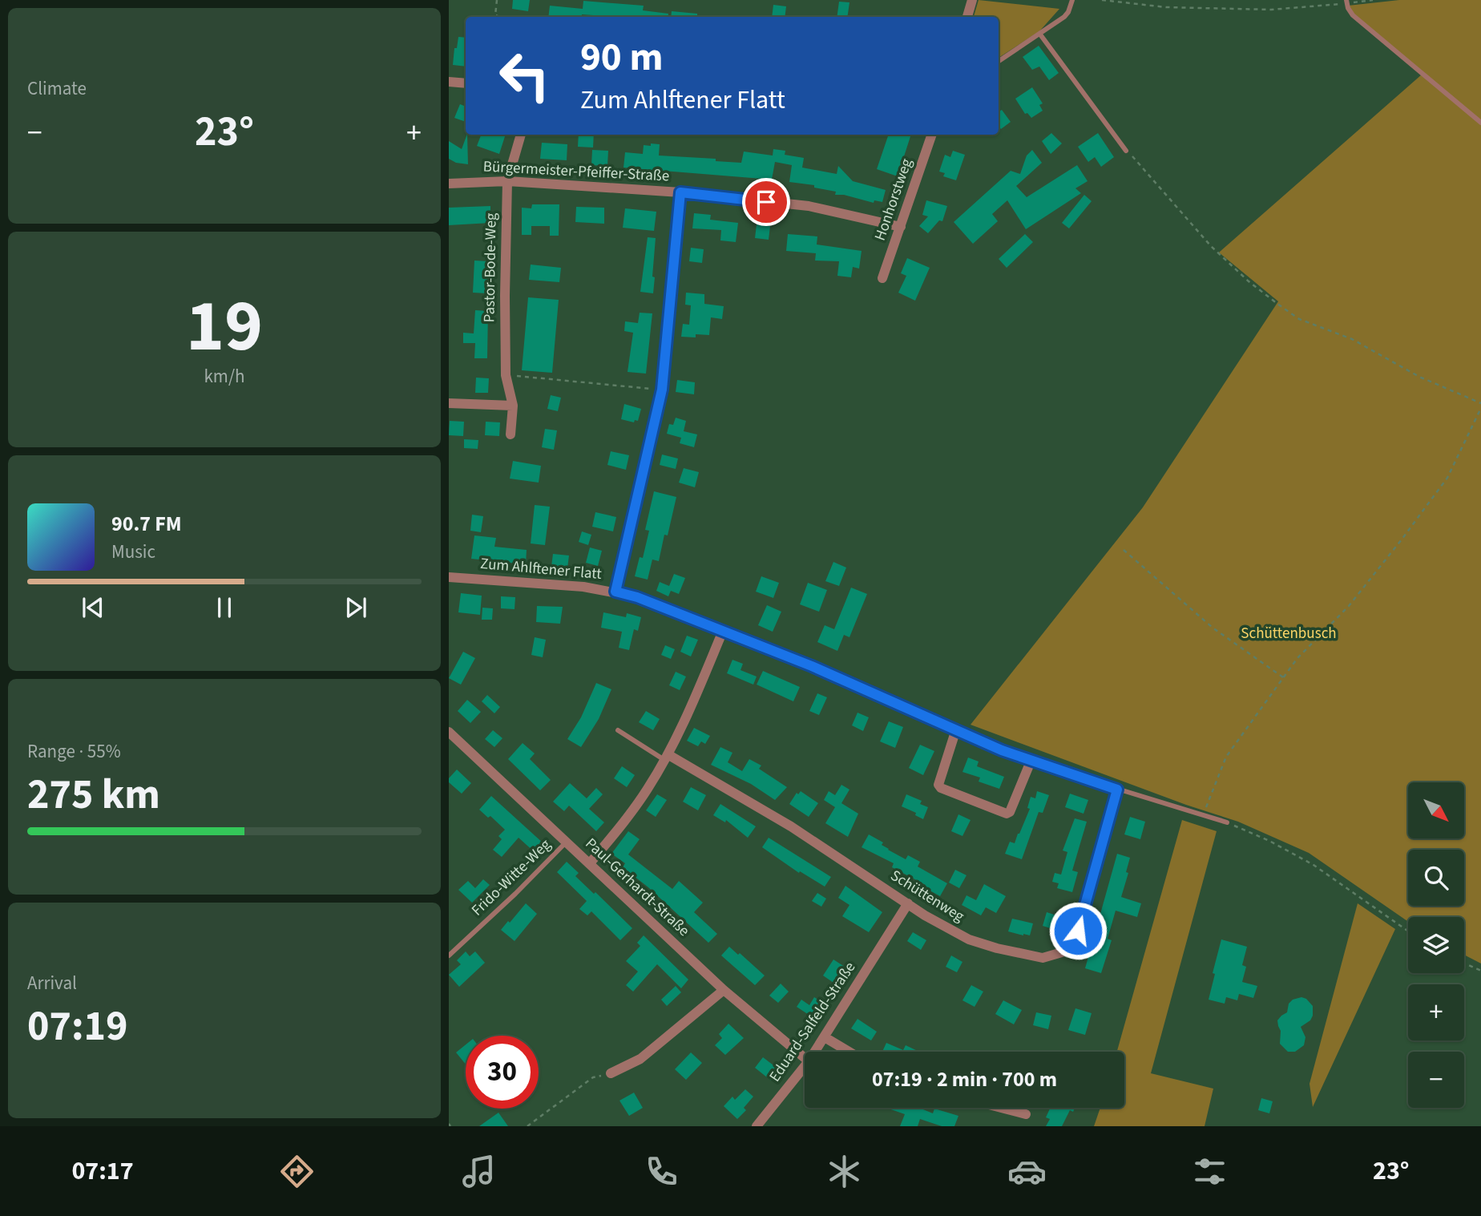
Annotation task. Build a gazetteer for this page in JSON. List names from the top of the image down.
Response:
{
  "streets": {
    "street": [
      "Bürgermeister-Pfeiffer-Straße",
      "Honhorstweg",
      "Pastor-Bode-Weg",
      "Zum Ahlftener Flatt",
      "Paul-Gerhardt-Straße",
      "Schüttenweg",
      "Eduard-Salfeld-Straße"
    ],
    "lane": ["Frido-Witte-Weg"]
  },
  "crossings": [
    ["Bürgermeister-Pfeiffer-Straße", "Honhorstweg"],
    ["Bürgermeister-Pfeiffer-Straße", "Pastor-Bode-Weg"],
    ["Zum Ahlftener Flatt", "Schüttenweg"],
    ["Frido-Witte-Weg", "Paul-Gerhardt-Straße"],
    ["Schüttenweg", "Eduard-Salfeld-Straße"]
  ],
  "parks": ["Schüttenbusch"],
  "north": "bottom right",
  "page": {
    "tile": [
      "Climate",
      ["19", "km/h"],
      ["Range · 55%", "275 km"],
      ["Arrival", "07:19"]
    ],
    "turn": ["90 m", "Zum Ahlftener Flatt"],
    "heat": ["−", "23°", "+"],
    "song": ["90.7 FM", "Music"],
    "map_buttons": ["+", "−"],
    "limit": "30",
    "trip": "07:19 · 2 min · 700 m",
    "tabs": ["07:17", "23°"]
  }
}
